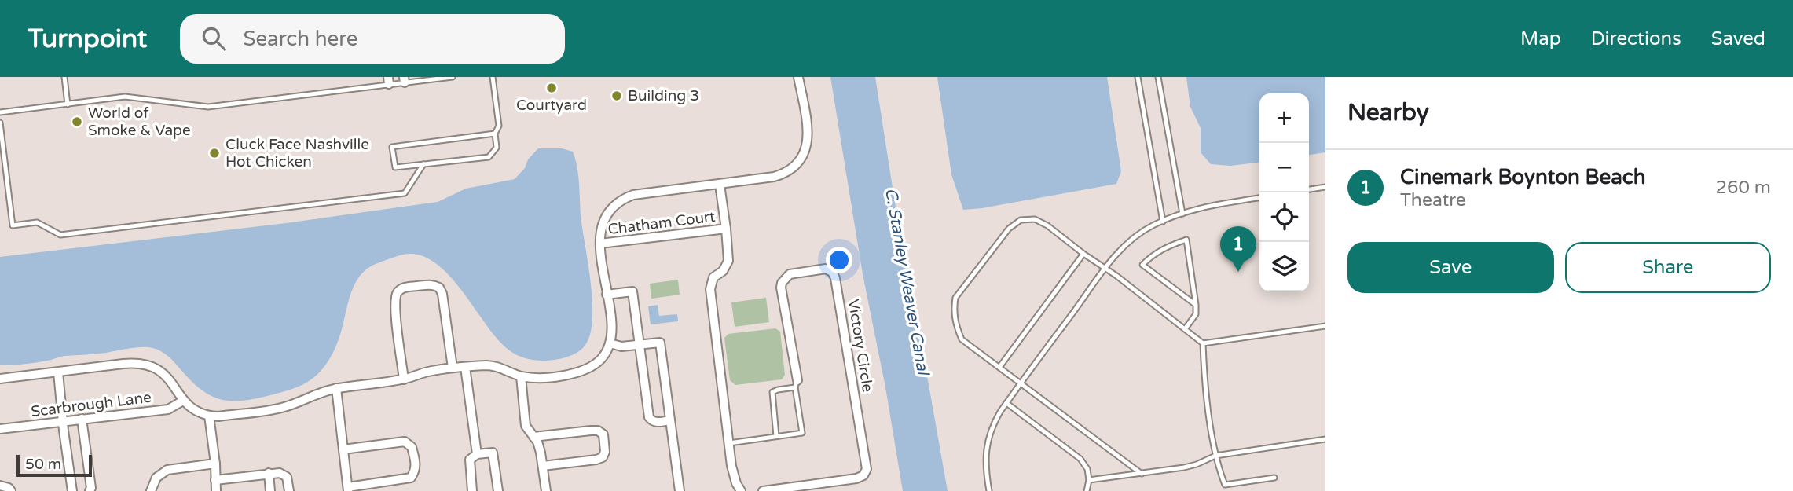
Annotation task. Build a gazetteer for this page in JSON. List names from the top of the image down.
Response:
{
  "streets": {
    "street": ["Chatham Court", "Victory Circle", "Scarbrough Lane"]
  },
  "water": ["C. Stanley Weaver Canal"],
  "places": [
    "Courtyard",
    "Building 3",
    "World of Smoke & Vape",
    "Cluck Face Nashville Hot Chicken"
  ],
  "scale_bar": "50 m",
  "page": {
    "header": "Turnpoint",
    "search": "Search here",
    "nav": ["Map", "Directions", "Saved"],
    "heading": "Nearby",
    "map_buttons": ["+", "−"],
    "list": [
      {
        "mark": "1",
        "name": "Cinemark Boynton Beach",
        "note": "Theatre",
        "value": "260 m"
      }
    ],
    "buttons": ["Save", "Share"],
    "pins": "1",
    "scale": "50 m"
  }
}
